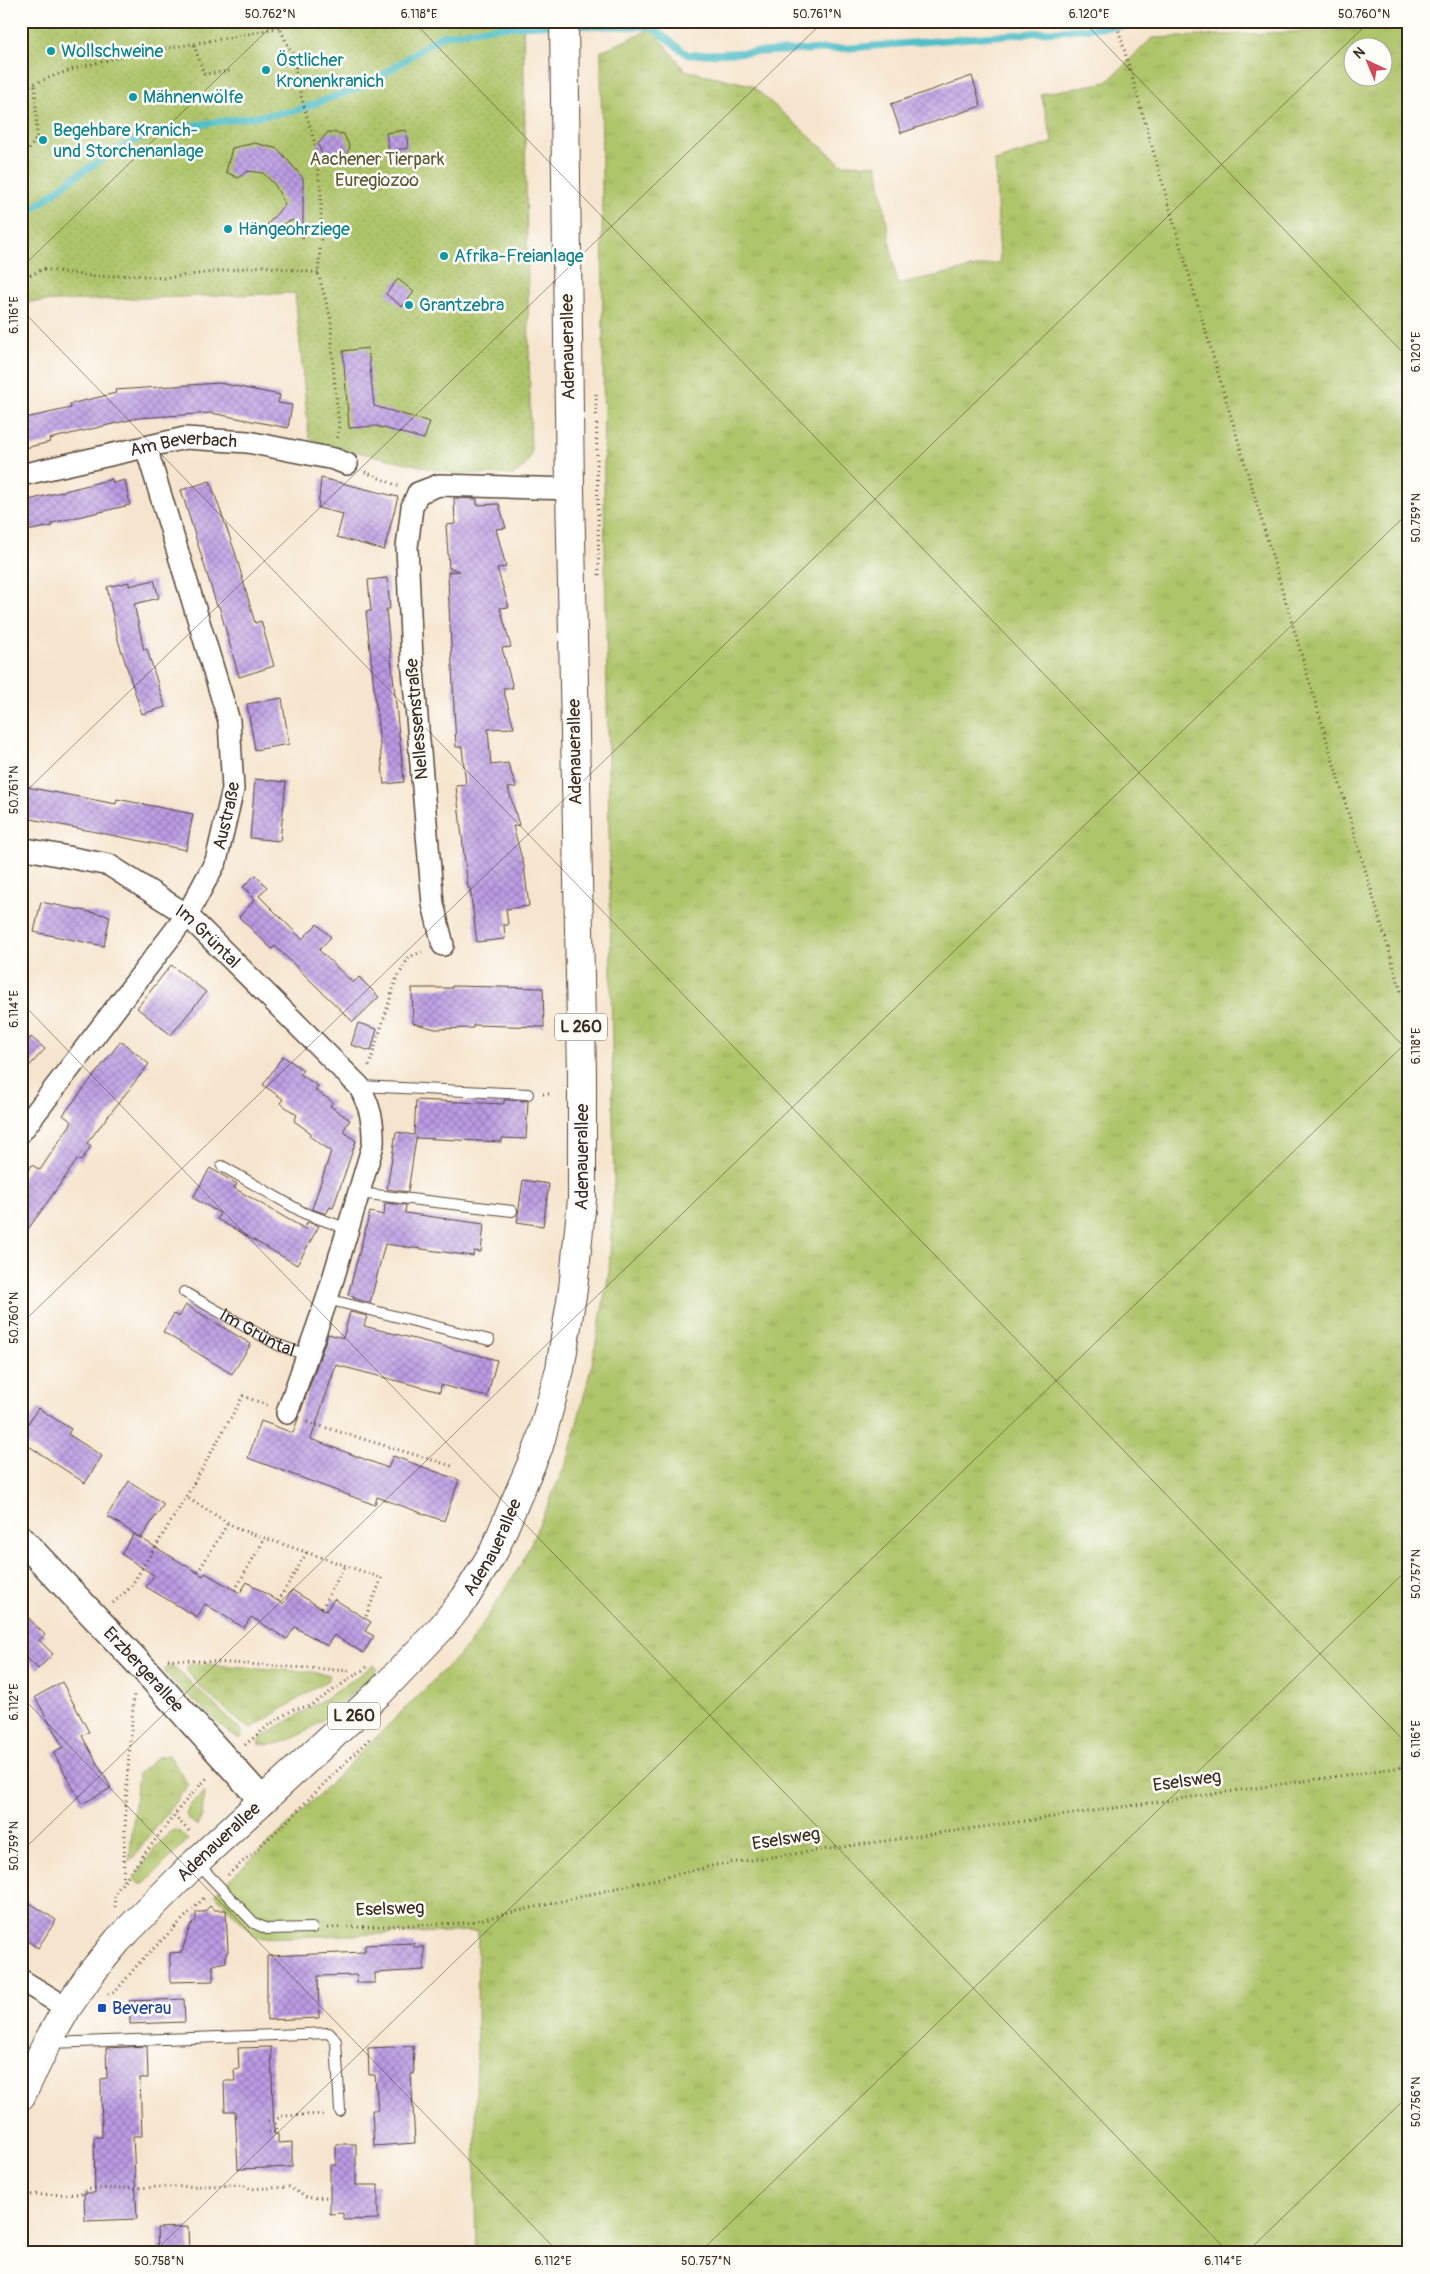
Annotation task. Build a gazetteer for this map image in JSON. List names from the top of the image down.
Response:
{
  "streets": {
    "main road": ["Adenauerallee", "L 260"],
    "street": [
      "Am Beverbach",
      "Nellessenstraße",
      "Austraße",
      "Im Grüntal",
      "Erzbergerallee"
    ],
    "path": ["Eselsweg"]
  },
  "crossings": [
    ["Adenauerallee", "Erzbergerallee"],
    ["Am Beverbach", "Austraße"],
    ["Austraße", "Im Grüntal"]
  ],
  "parks": ["Aachener Tierpark Euregiozoo"],
  "places": {
    "other": [
      "Wollschweine",
      "Östlicher Kronenkranich",
      "Mähnenwölfe",
      "Begehbare Kranich- und Storchenanlage",
      "Hängeohrziege",
      "Afrika-Freianlage",
      "Grantzebra"
    ],
    "transit": ["Beverau"]
  },
  "north": "top left",
  "coordinates": [
    "50.762°N",
    "6.118°E",
    "50.761°N",
    "6.120°E",
    "50.760°N",
    "6.116°E",
    "50.759°N",
    "6.114°E",
    "50.757°N",
    "6.112°E",
    "50.756°N",
    "50.758°N"
  ]
}
